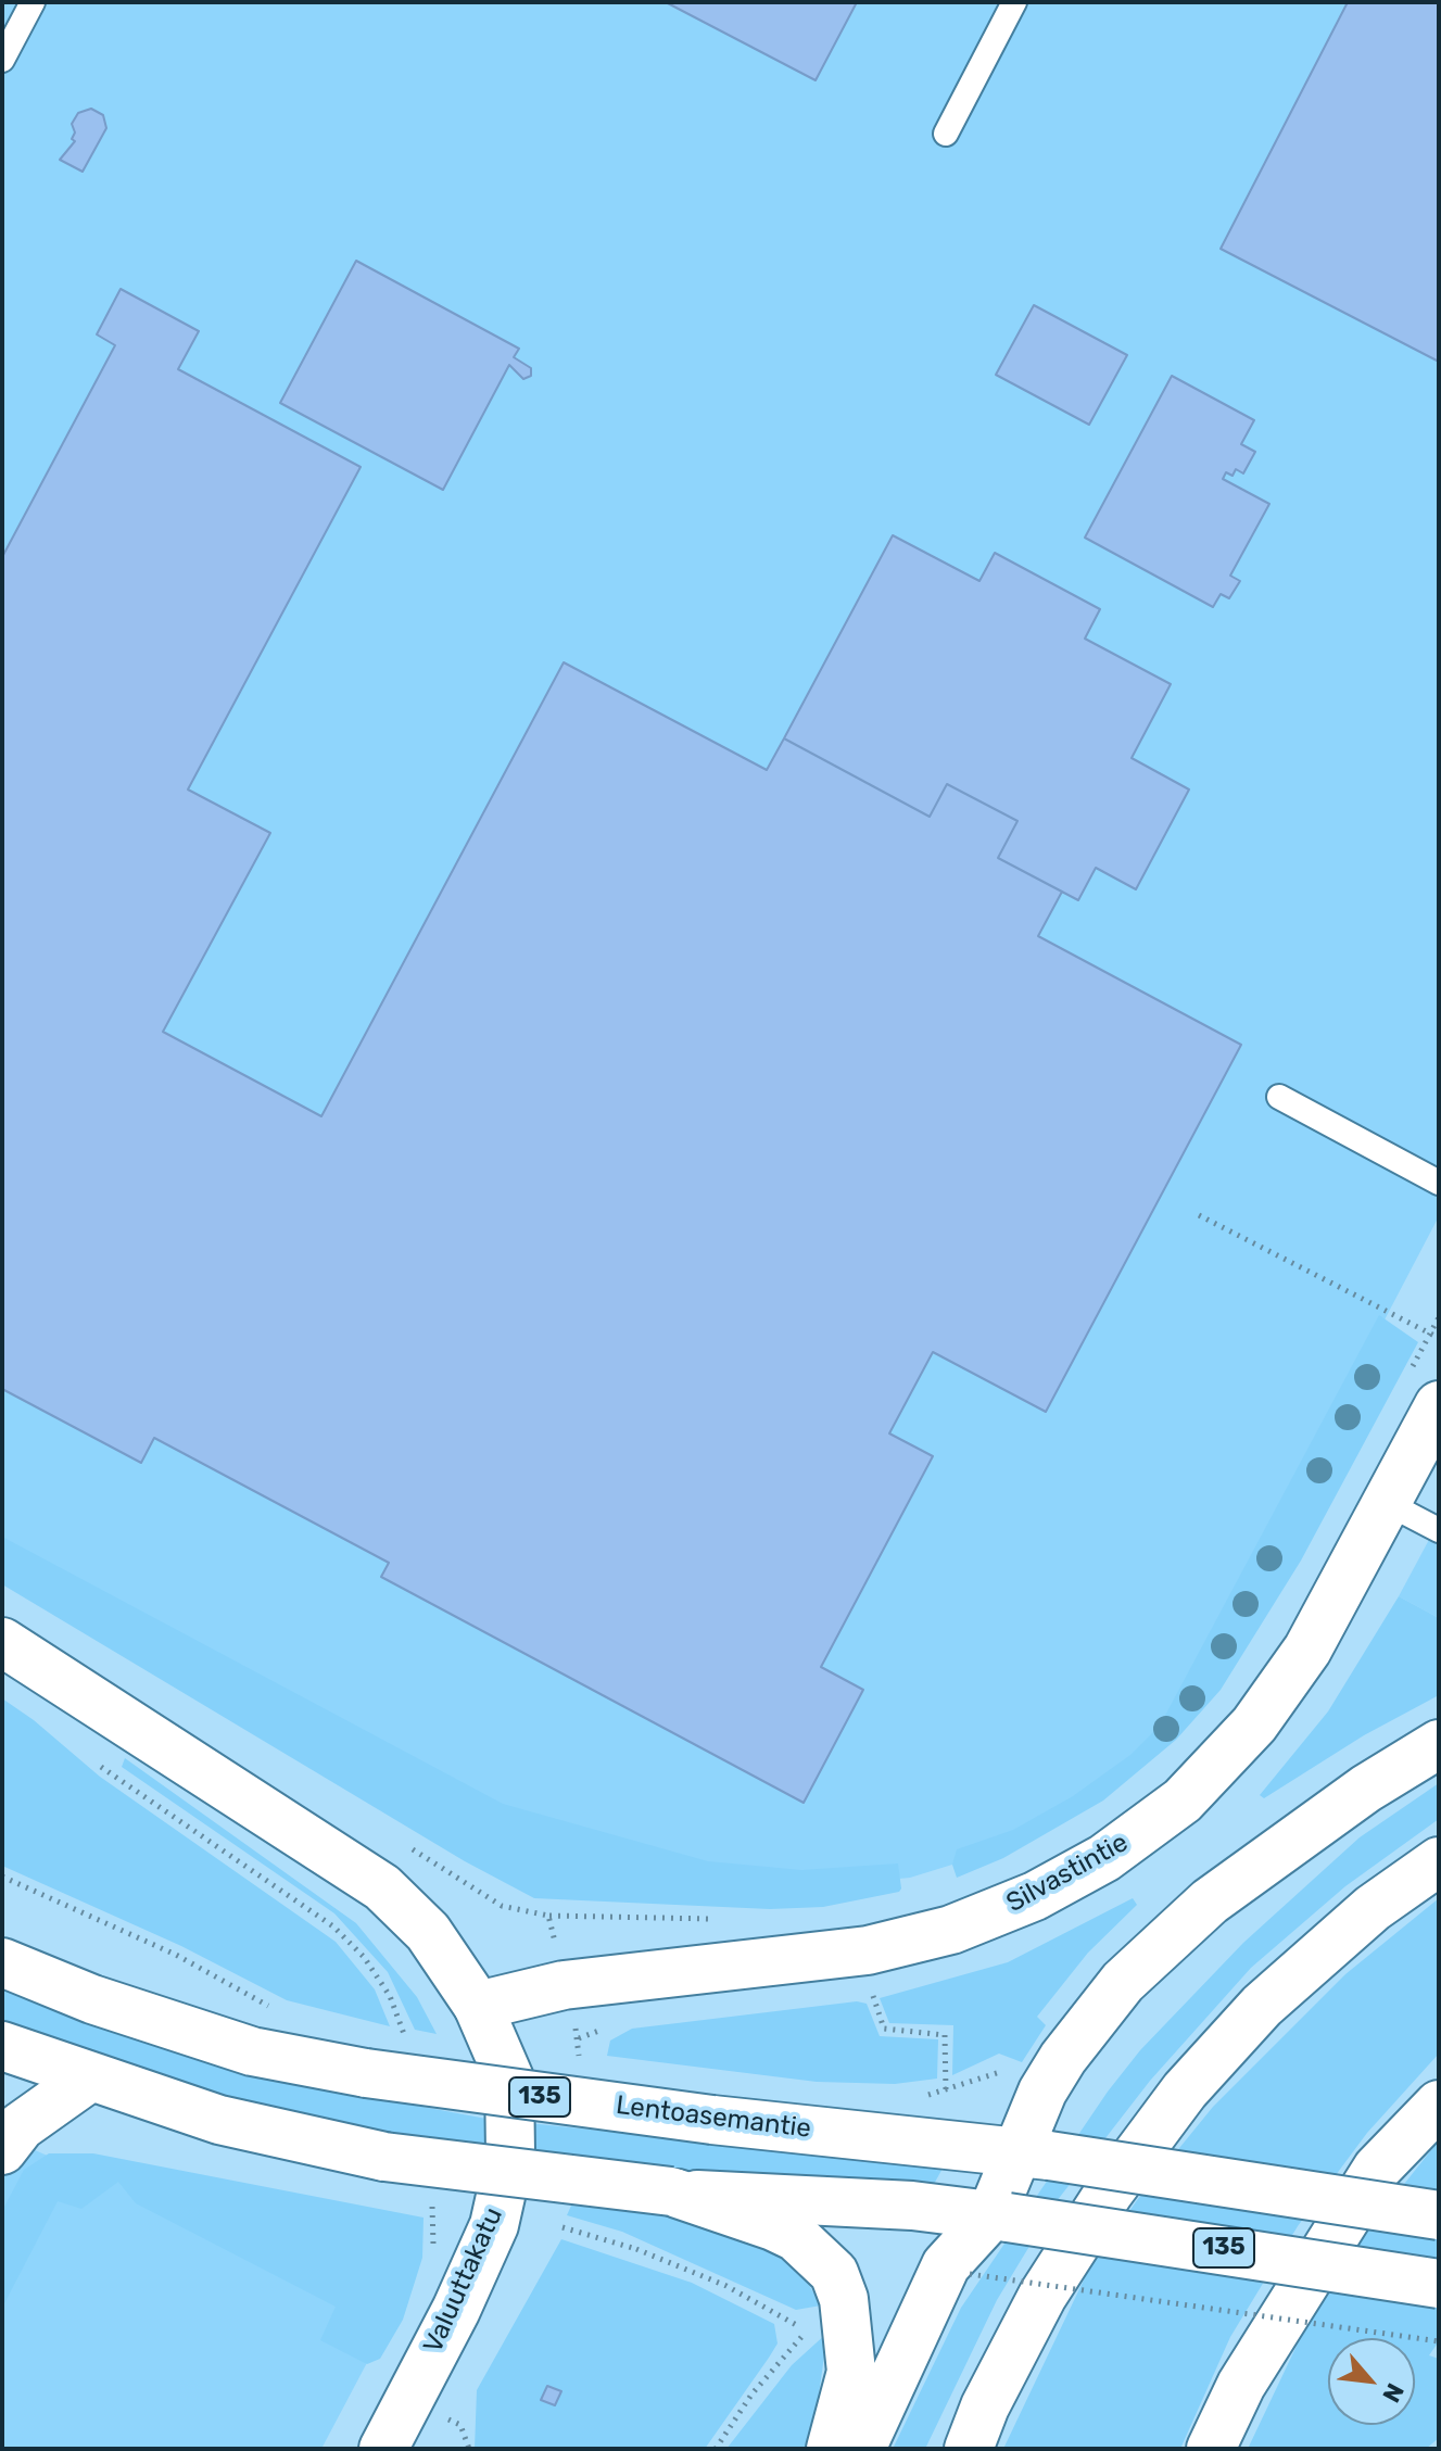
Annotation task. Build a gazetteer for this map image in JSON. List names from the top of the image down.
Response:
{
  "streets": {
    "main road": [
      "Silvastintie",
      "135",
      "Lentoasemantie",
      "Valuuttakatu"
    ]
  },
  "crossings": [
    ["Silvastintie", "Valuuttakatu"]
  ],
  "north": "bottom right"
}
